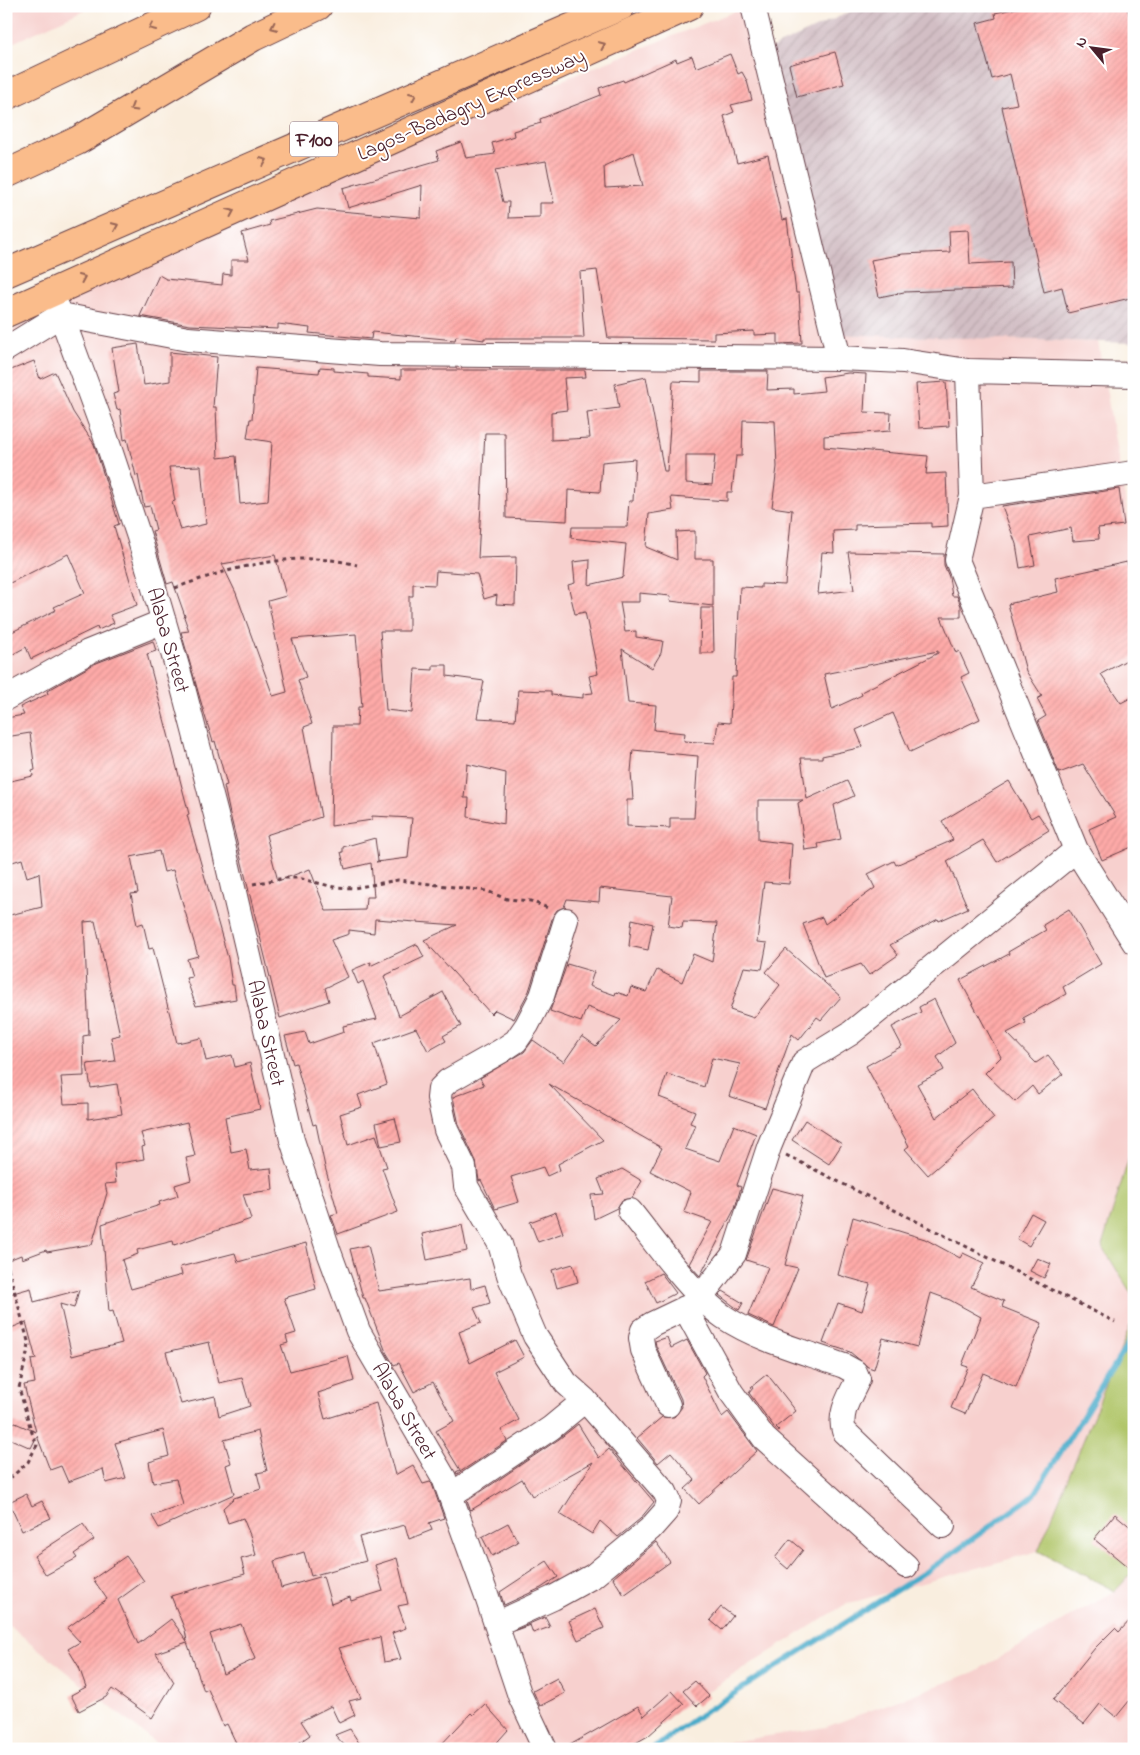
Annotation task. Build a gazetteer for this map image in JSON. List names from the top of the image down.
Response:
{
  "streets": {
    "main road": ["Lagos-Badagry Expressway", "F100"],
    "street": ["Alaba Street"]
  },
  "crossings": [
    ["Lagos-Badagry Expressway", "Alaba Street"]
  ],
  "north": "top left"
}
